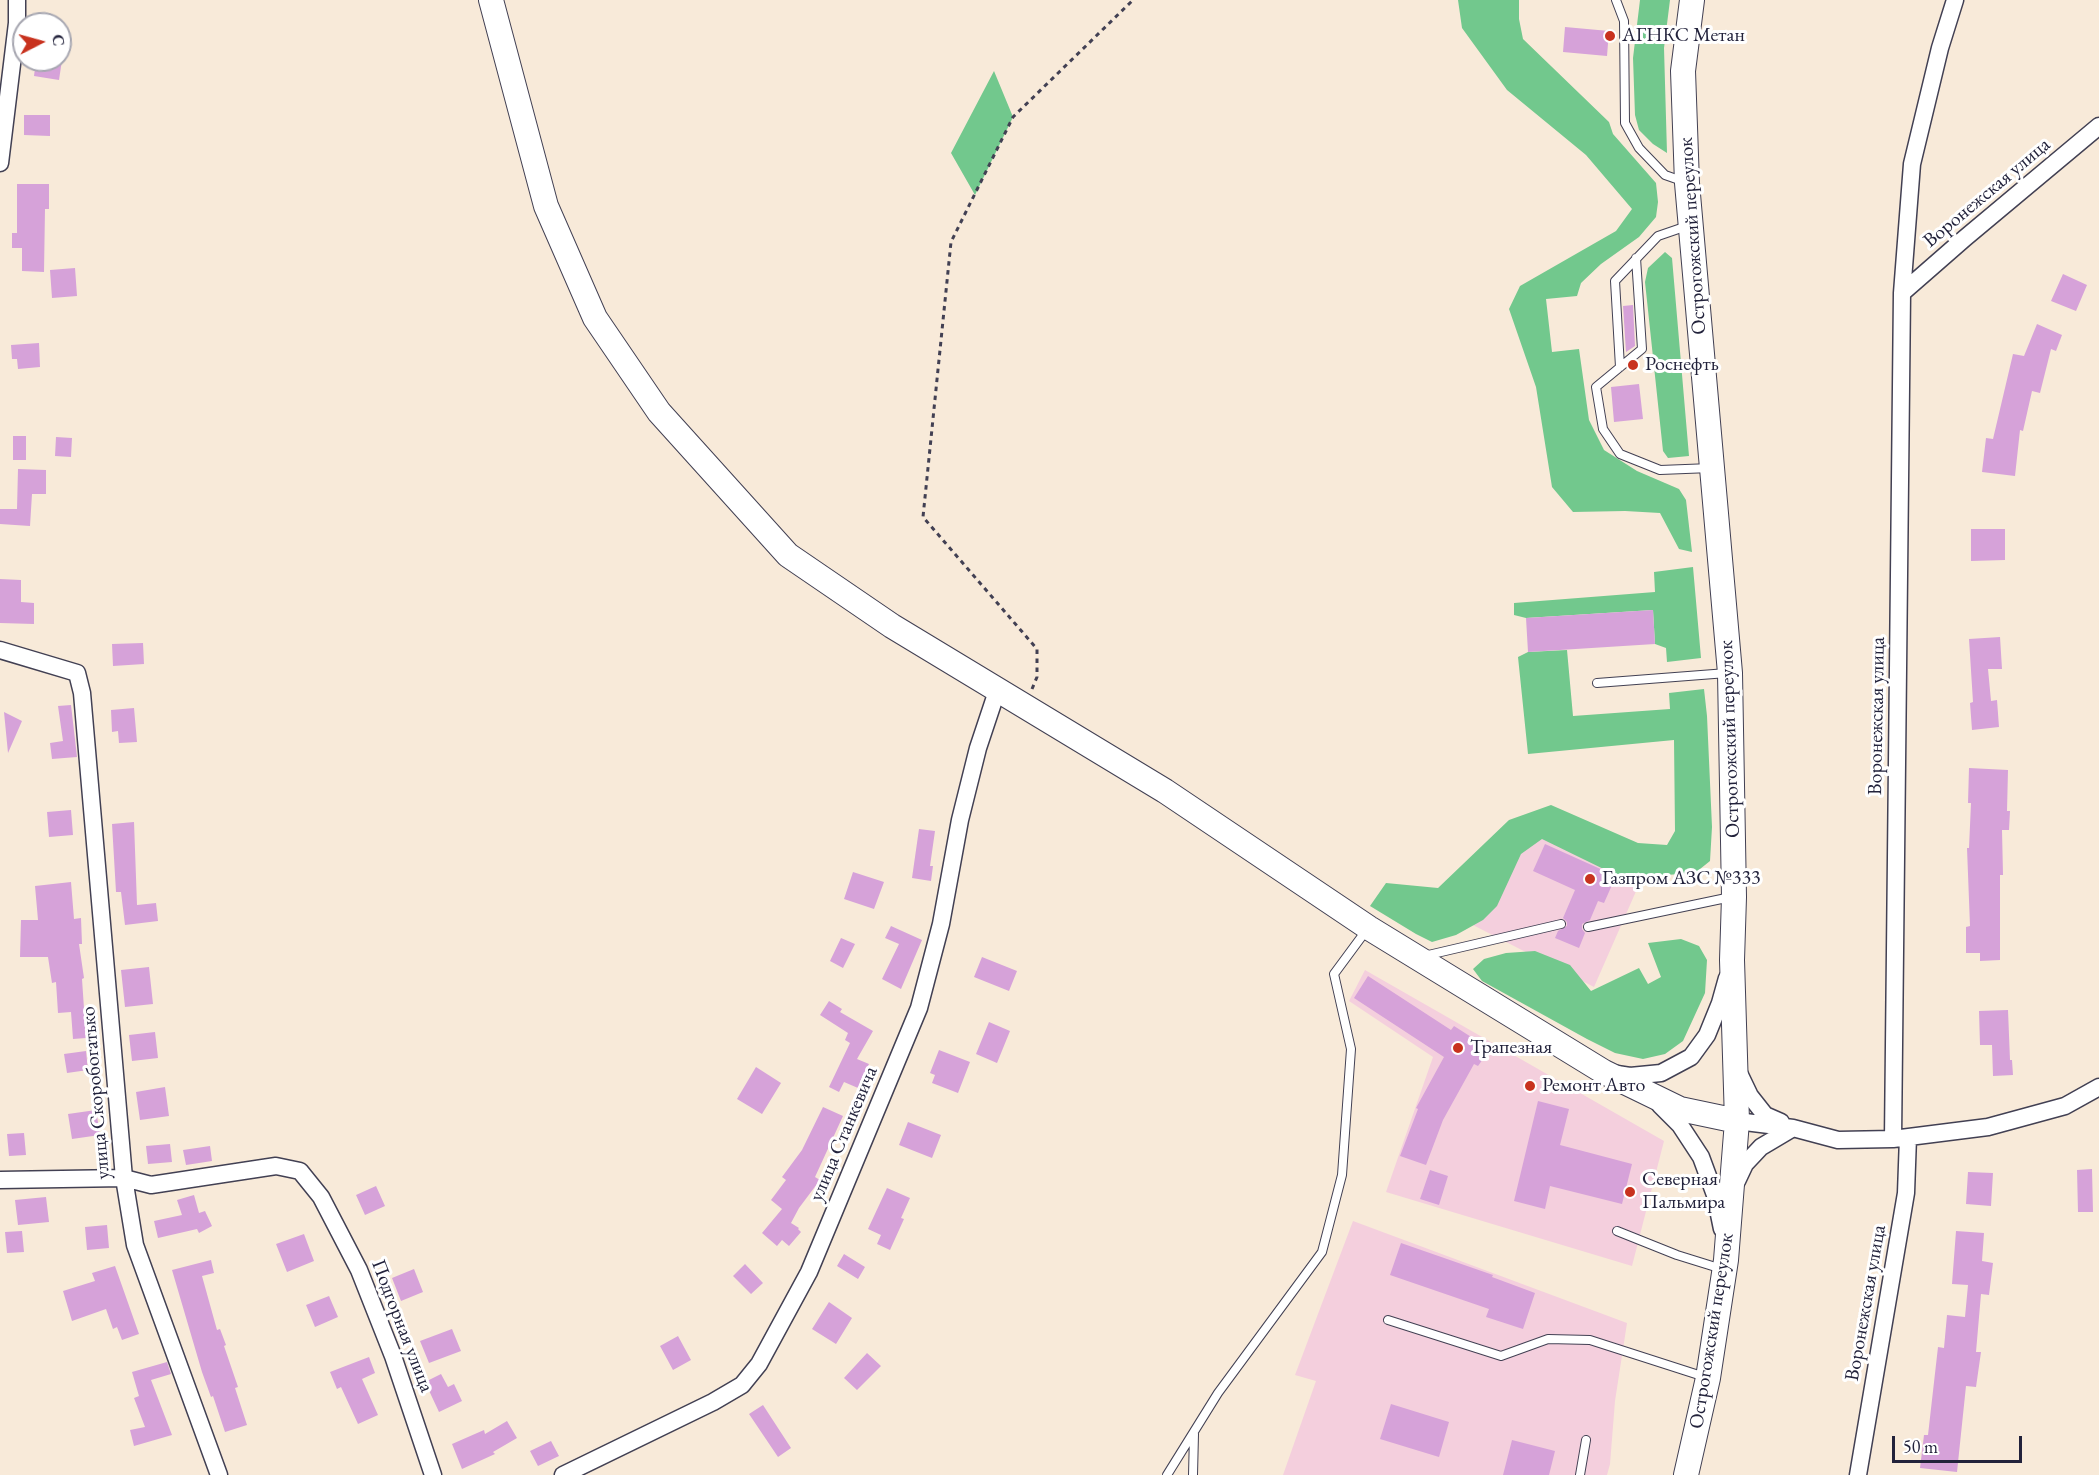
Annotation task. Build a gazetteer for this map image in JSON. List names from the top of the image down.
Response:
{
  "streets": {
    "main road": ["Острогожский переулок"],
    "street": [
      "Воронежская улица",
      "улица Скоробогатько",
      "улица Станкевича",
      "Подгорная улица"
    ]
  },
  "crossings": [
    ["улица Скоробогатько", "Подгорная улица"]
  ],
  "places": [
    "АГНКС Метан",
    "Роснефть",
    "Газпром АЗС №333",
    "Трапезная",
    "Ремонт Авто",
    "Северная Пальмира"
  ],
  "scale_bar": "50 m",
  "north": "right"
}
